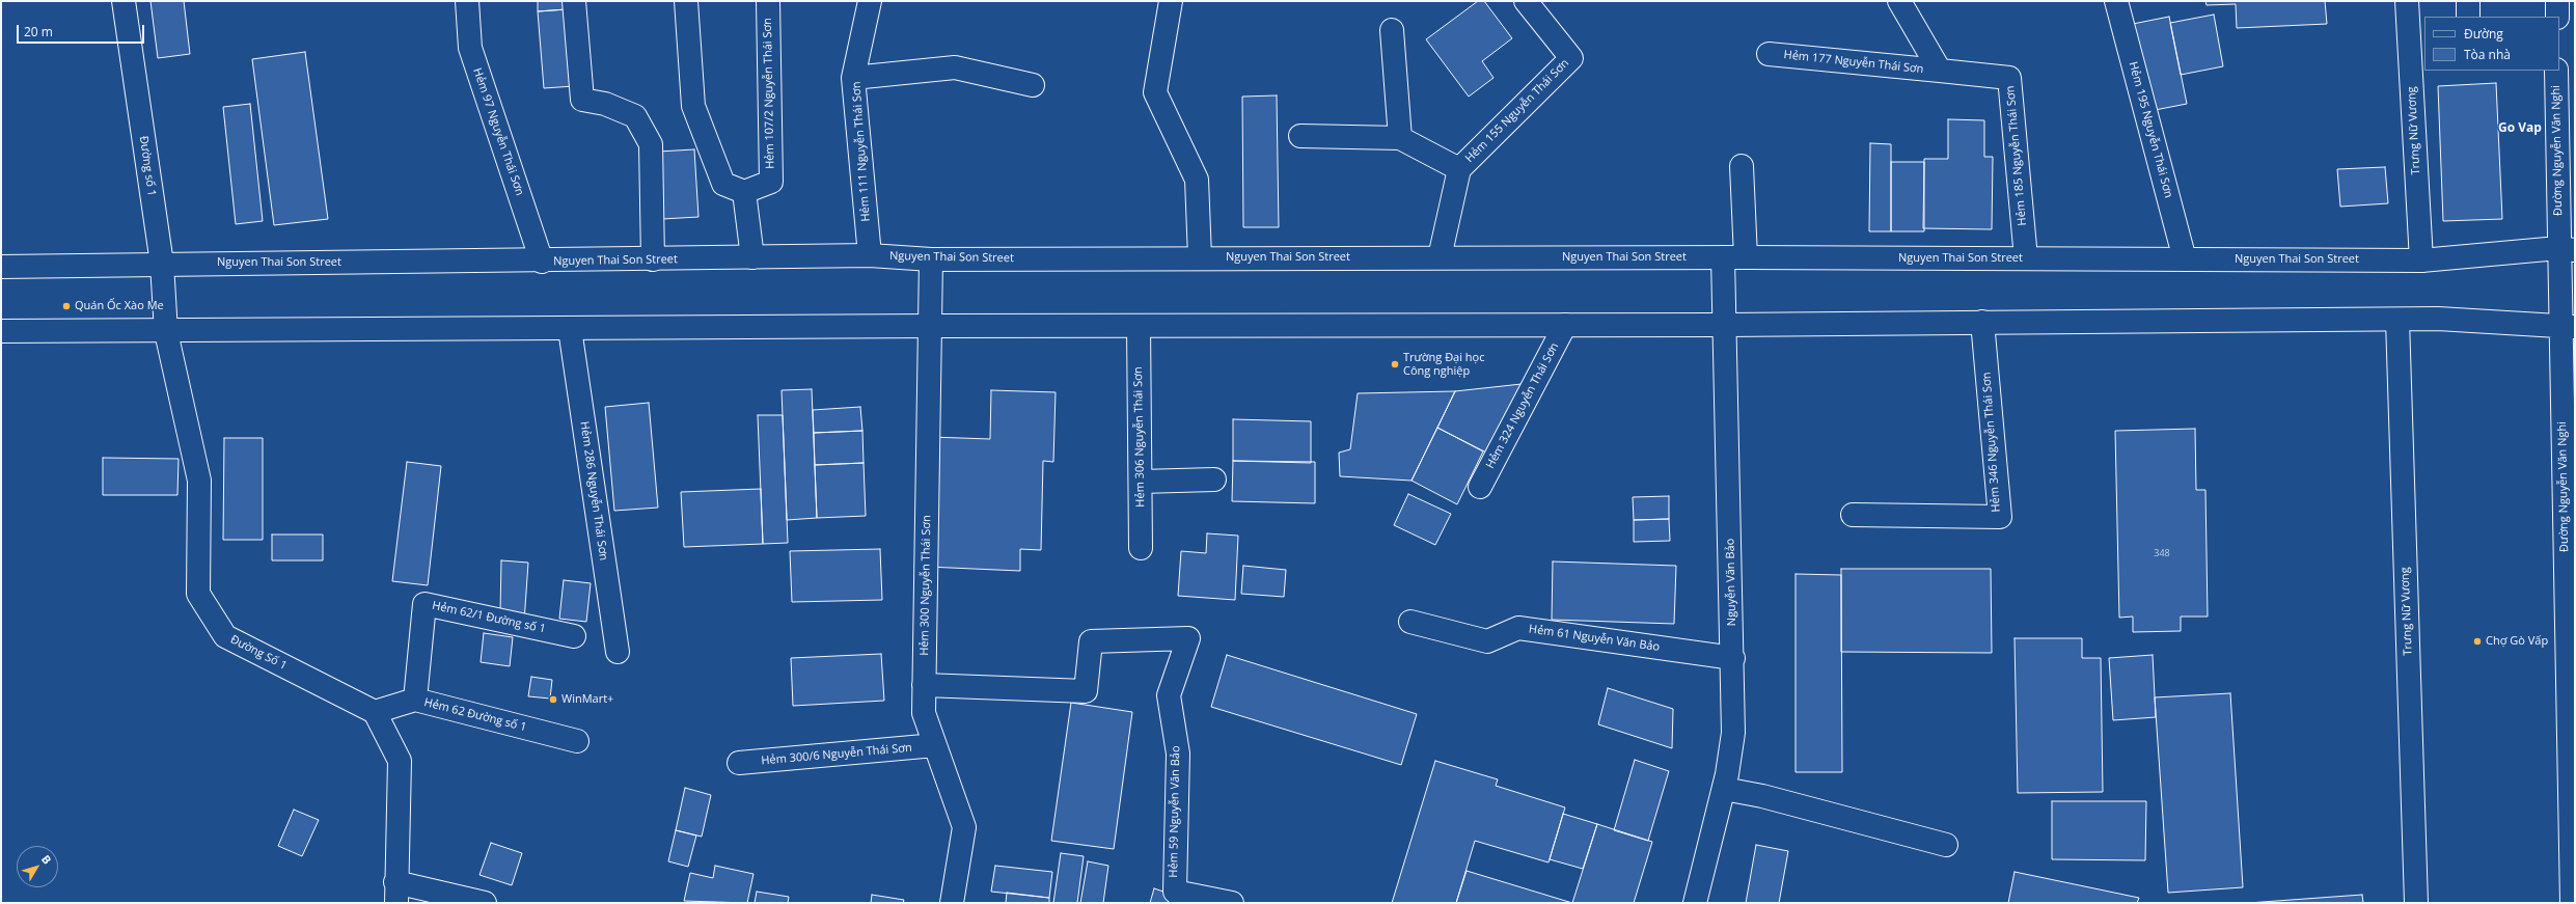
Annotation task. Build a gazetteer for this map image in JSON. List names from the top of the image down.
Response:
{
  "streets": {
    "main road": [
      "Hẻm 177 Nguyễn Thái Sơn",
      "Hẻm 107/2 Nguyễn Thái Sơn",
      "Hẻm 155 Nguyễn Thái Sơn",
      "Hẻm 195 Nguyễn Thái Sơn",
      "Trưng Nữ Vương",
      "Hẻm 97 Nguyễn Thái Sơn",
      "Đường Nguyễn Văn Nghi",
      "Hẻm 111 Nguyễn Thái Sơn",
      "Hẻm 185 Nguyễn Thái Sơn",
      "Đường số 1",
      "Nguyen Thai Son Street",
      "Hẻm 324 Nguyễn Thái Sơn",
      "Hẻm 306 Nguyễn Thái Sơn",
      "Hẻm 346 Nguyễn Thái Sơn",
      "Hẻm 286 Nguyễn Thái Sơn",
      "Nguyễn Văn Bảo",
      "Hẻm 300 Nguyễn Thái Sơn",
      "Hẻm 62/1 Đường số 1",
      "Hẻm 61 Nguyễn Văn Bảo",
      "Đường Số 1",
      "Hẻm 62 Đường số 1",
      "Hẻm 300/6 Nguyễn Thái Sơn",
      "Hẻm 59 Nguyễn Văn Bảo"
    ]
  },
  "crossings": [
    ["Hẻm 177 Nguyễn Thái Sơn", "Hẻm 185 Nguyễn Thái Sơn"],
    ["Hẻm 155 Nguyễn Thái Sơn", "Nguyen Thai Son Street"],
    ["Hẻm 195 Nguyễn Thái Sơn", "Nguyen Thai Son Street"],
    ["Trưng Nữ Vương", "Nguyen Thai Son Street"],
    ["Hẻm 97 Nguyễn Thái Sơn", "Nguyen Thai Son Street"],
    ["Đường Nguyễn Văn Nghi", "Nguyen Thai Son Street"],
    ["Hẻm 111 Nguyễn Thái Sơn", "Nguyen Thai Son Street"],
    ["Hẻm 185 Nguyễn Thái Sơn", "Nguyen Thai Son Street"],
    ["Đường số 1", "Nguyen Thai Son Street"],
    ["Đường số 1", "Đường Số 1"],
    ["Nguyen Thai Son Street", "Nguyễn Văn Bảo"],
    ["Nguyen Thai Son Street", "Hẻm 300 Nguyễn Thái Sơn"],
    ["Nguyễn Văn Bảo", "Hẻm 61 Nguyễn Văn Bảo"],
    ["Hẻm 300 Nguyễn Thái Sơn", "Hẻm 300/6 Nguyễn Thái Sơn"],
    ["Hẻm 300 Nguyễn Thái Sơn", "Hẻm 59 Nguyễn Văn Bảo"],
    ["Hẻm 62/1 Đường số 1", "Hẻm 62 Đường số 1"],
    ["Đường Số 1", "Hẻm 62 Đường số 1"]
  ],
  "districts": ["Go Vap"],
  "places": [
    "Quán Ốc Xào Me",
    "Trường Đại học Công nghiệp",
    "Chợ Gò Vấp",
    "WinMart+"
  ],
  "house_numbers": ["348"],
  "legend": ["Đường", "Tòa nhà"],
  "scale_bar": "20 m",
  "north": "top right"
}
